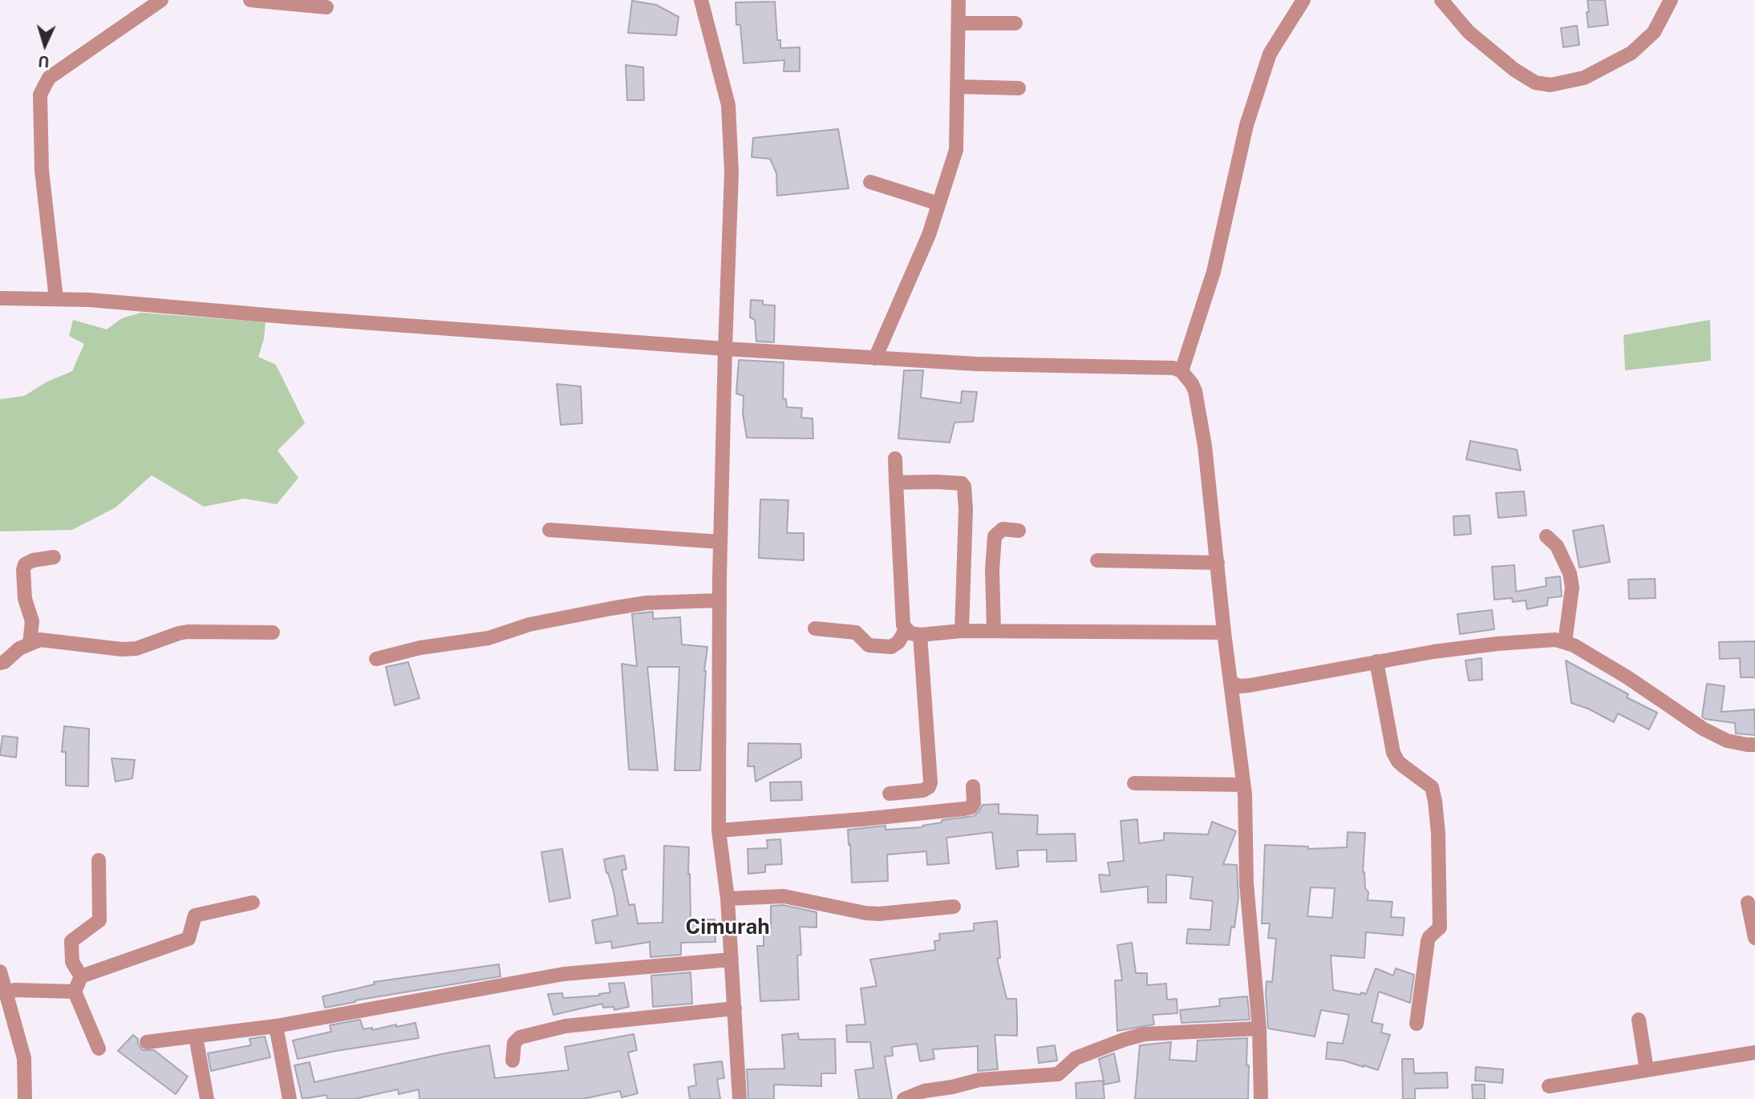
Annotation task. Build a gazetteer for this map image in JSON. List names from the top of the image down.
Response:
{
  "districts": ["Cimurah"],
  "north": "bottom"
}
